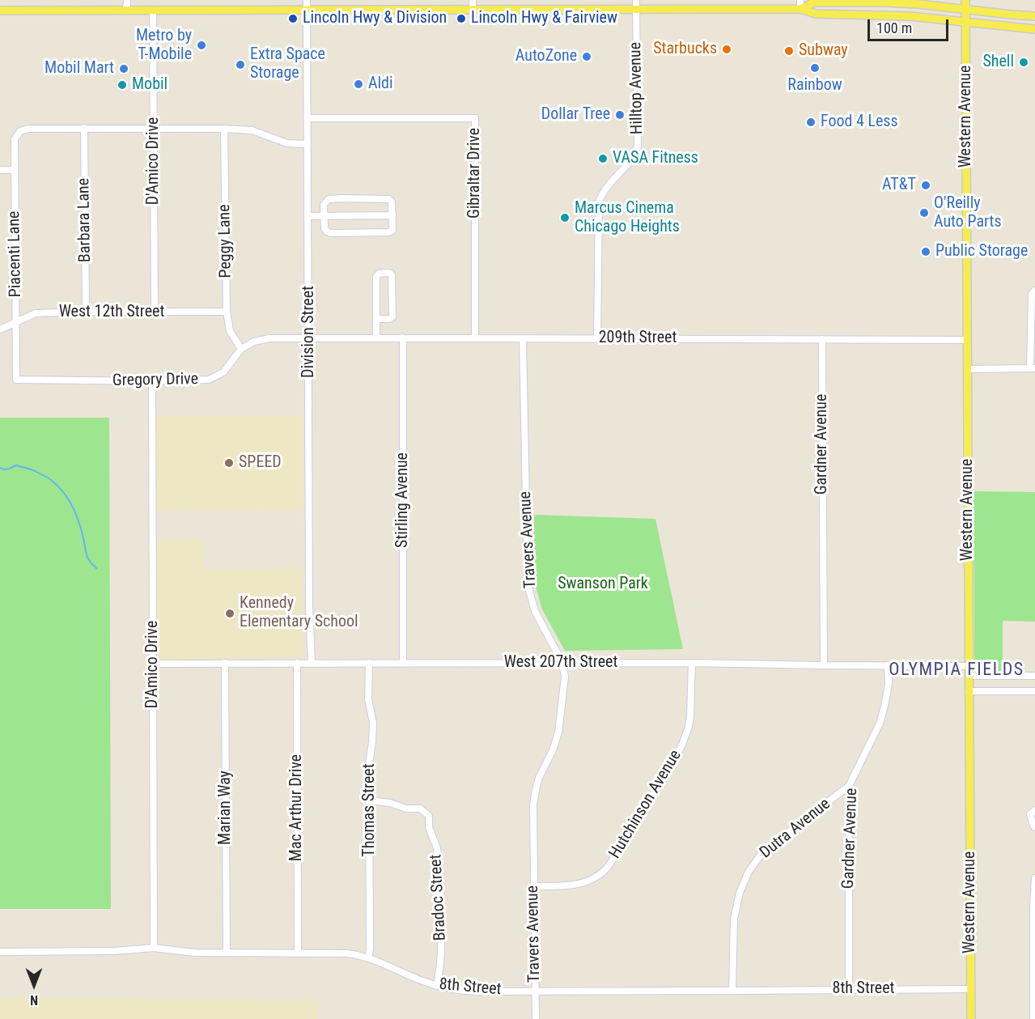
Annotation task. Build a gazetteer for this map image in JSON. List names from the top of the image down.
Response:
{
  "streets": {
    "main road": ["Western Avenue"],
    "street": [
      "Hilltop Avenue",
      "D'Amico Drive",
      "Gibraltar Drive",
      "Barbara Lane",
      "Peggy Lane",
      "Piacenti Lane",
      "West 12th Street",
      "Division Street",
      "209th Street",
      "Gregory Drive",
      "Gardner Avenue",
      "Stirling Avenue",
      "Travers Avenue",
      "West 207th Street",
      "Hutchinson Avenue",
      "Marian Way",
      "Mac Arthur Drive",
      "Thomas Street",
      "Dutra Avenue",
      "Bradoc Street",
      "8th Street"
    ]
  },
  "crossings": [
    ["Hilltop Avenue", "209th Street"],
    ["Western Avenue", "209th Street"],
    ["Western Avenue", "West 207th Street"],
    ["Western Avenue", "8th Street"],
    ["D'Amico Drive", "West 12th Street"],
    ["D'Amico Drive", "Gregory Drive"],
    ["D'Amico Drive", "West 207th Street"],
    ["D'Amico Drive", "8th Street"],
    ["Gibraltar Drive", "Division Street"],
    ["Gibraltar Drive", "209th Street"],
    ["Barbara Lane", "Piacenti Lane"],
    ["Barbara Lane", "West 12th Street"],
    ["Peggy Lane", "West 12th Street"],
    ["Peggy Lane", "Gregory Drive"],
    ["Piacenti Lane", "West 12th Street"],
    ["Piacenti Lane", "Gregory Drive"],
    ["Division Street", "209th Street"],
    ["Division Street", "Gregory Drive"],
    ["Division Street", "West 207th Street"],
    ["209th Street", "Gregory Drive"],
    ["209th Street", "Gardner Avenue"],
    ["209th Street", "Stirling Avenue"],
    ["209th Street", "Travers Avenue"],
    ["Gardner Avenue", "West 207th Street"],
    ["Gardner Avenue", "Dutra Avenue"],
    ["Gardner Avenue", "8th Street"],
    ["Stirling Avenue", "West 207th Street"],
    ["Travers Avenue", "West 207th Street"],
    ["Travers Avenue", "Hutchinson Avenue"],
    ["Travers Avenue", "8th Street"],
    ["West 207th Street", "Hutchinson Avenue"],
    ["West 207th Street", "Marian Way"],
    ["West 207th Street", "Mac Arthur Drive"],
    ["West 207th Street", "Thomas Street"],
    ["Marian Way", "8th Street"],
    ["Mac Arthur Drive", "8th Street"],
    ["Thomas Street", "Bradoc Street"],
    ["Thomas Street", "8th Street"],
    ["Dutra Avenue", "8th Street"],
    ["Bradoc Street", "8th Street"]
  ],
  "districts": ["OLYMPIA FIELDS"],
  "parks": ["Swanson Park"],
  "places": [
    "Lincoln Hwy & Division",
    "Lincoln Hwy & Fairview",
    "Metro by T-Mobile",
    "Starbucks",
    "Subway",
    "AutoZone",
    "Shell",
    "Extra Space Storage",
    "Rainbow",
    "Mobil Mart",
    "Aldi",
    "Mobil",
    "Dollar Tree",
    "Food 4 Less",
    "VASA Fitness",
    "AT&T",
    "O'Reilly Auto Parts",
    "Marcus Cinema Chicago Heights",
    "Public Storage",
    "SPEED",
    "Kennedy Elementary School"
  ],
  "scale_bar": "100 m",
  "north": "bottom"
}
